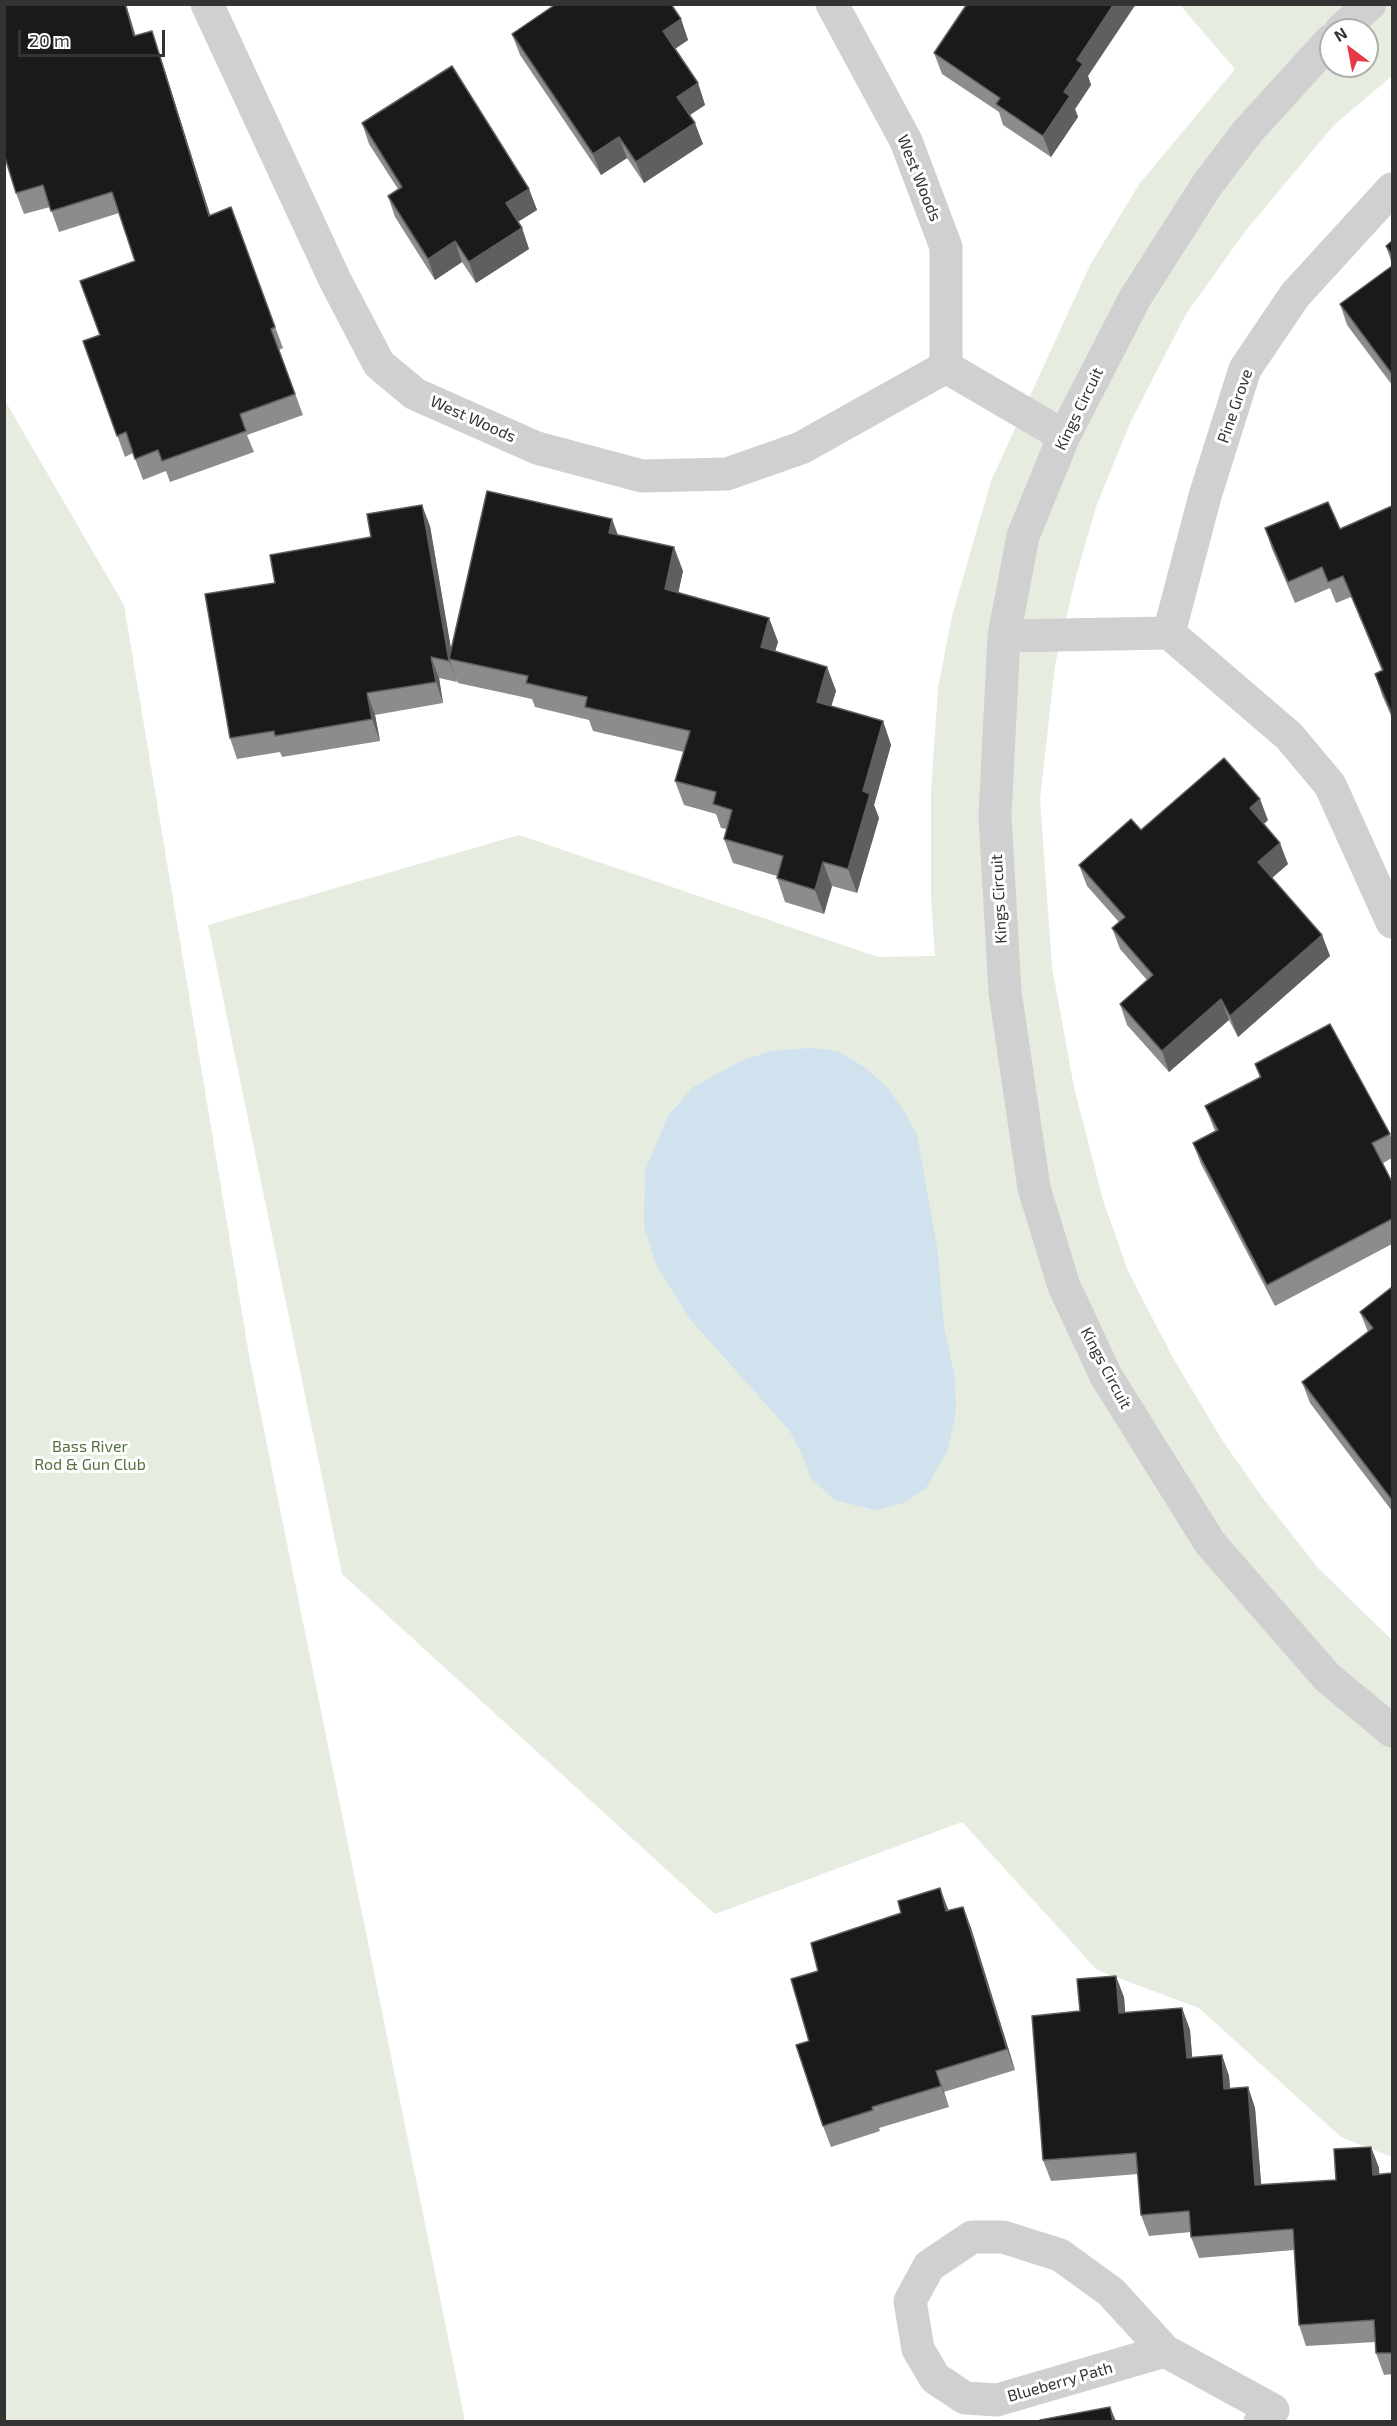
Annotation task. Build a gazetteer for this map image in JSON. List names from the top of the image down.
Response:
{
  "streets": {
    "street": [
      "West Woods",
      "Pine Grove",
      "Kings Circuit",
      "Blueberry Path"
    ]
  },
  "parks": ["Bass River Rod & Gun Club"],
  "scale_bar": "20 m",
  "north": "top left"
}
